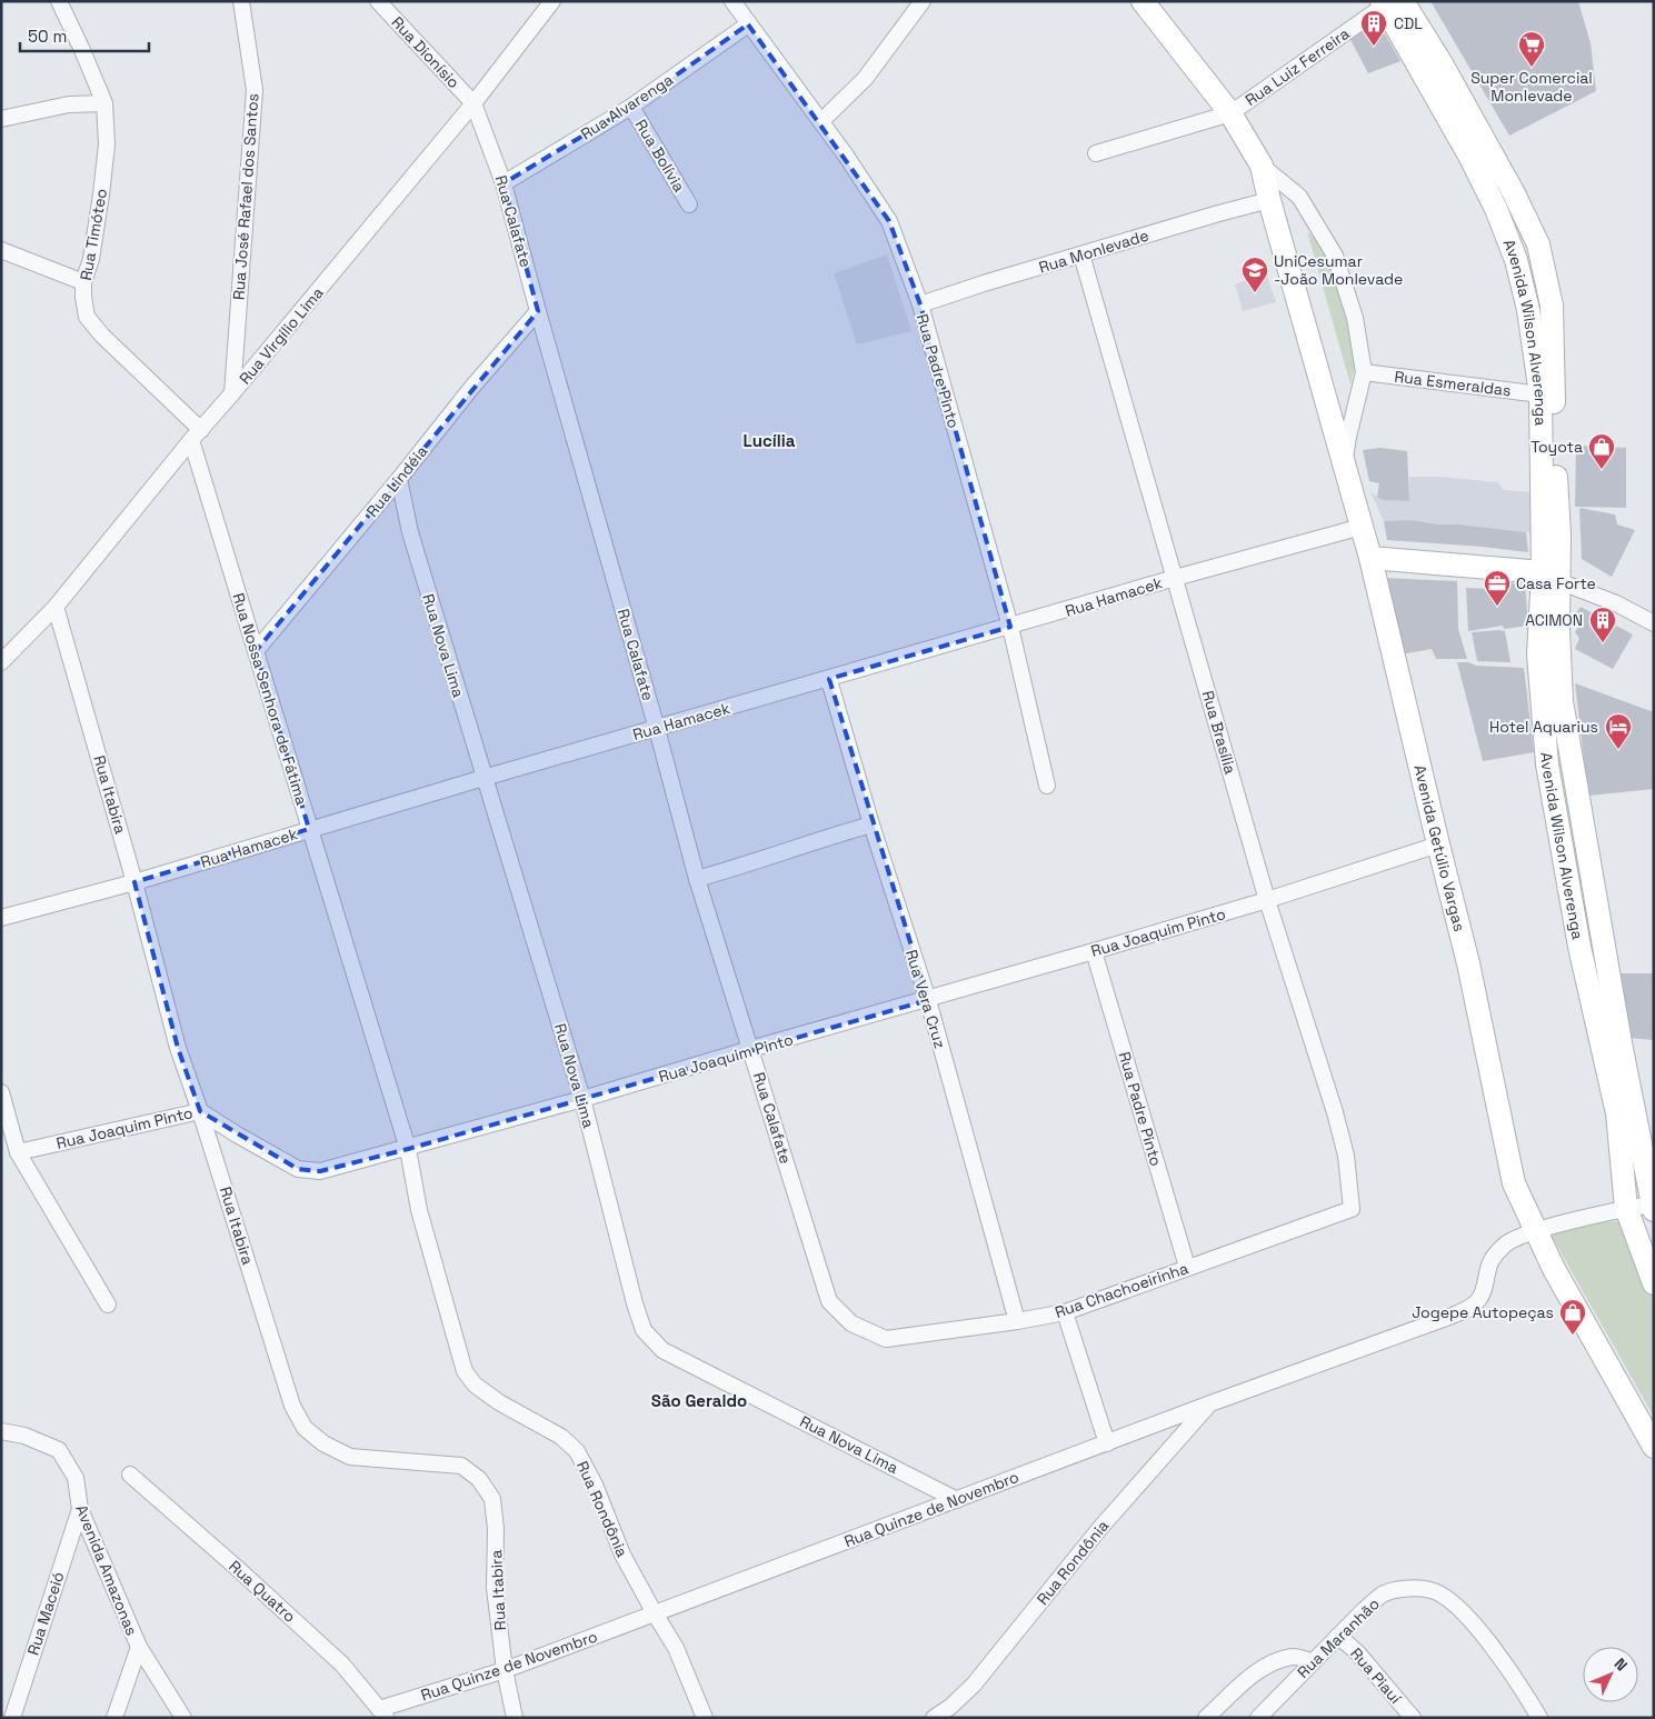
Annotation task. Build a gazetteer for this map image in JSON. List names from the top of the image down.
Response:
{
  "streets": {
    "main road": ["Avenida Wilson Alverenga", "Avenida Getúlio Vargas"],
    "street": [
      "Rua Dionísio",
      "Rua Luiz Ferreira",
      "Rua Alvarenga",
      "Rua Bolívia",
      "Rua José Rafael dos Santos",
      "Rua Calafate",
      "Rua Timóteo",
      "Rua Monlevade",
      "Rua Virgílio Lima",
      "Rua Padre Pinto",
      "Rua Esmeraldas",
      "Rua Lindéia",
      "Rua Hamacek",
      "Rua Nova Lima",
      "Rua Nossa Senhora de Fátima",
      "Rua Brasília",
      "Rua Itabira",
      "Rua Joaquim Pinto",
      "Rua Vera Cruz",
      "Rua Chachoeirinha",
      "Rua Rondônia",
      "Rua Quinze de Novembro",
      "Avenida Amazonas",
      "Rua Quatro",
      "Rua Maceió",
      "Rua Maranhão",
      "Rua Piauí"
    ]
  },
  "crossings": [
    ["Rua Dionísio", "Rua Calafate"],
    ["Rua Dionísio", "Rua Virgílio Lima"],
    ["Rua Luiz Ferreira", "Avenida Wilson Alverenga"],
    ["Rua Luiz Ferreira", "Avenida Getúlio Vargas"],
    ["Rua Alvarenga", "Rua Bolívia"],
    ["Rua Alvarenga", "Rua Calafate"],
    ["Rua Alvarenga", "Rua Padre Pinto"],
    ["Rua José Rafael dos Santos", "Rua Virgílio Lima"],
    ["Rua Calafate", "Rua Virgílio Lima"],
    ["Rua Calafate", "Rua Lindéia"],
    ["Rua Calafate", "Rua Hamacek"],
    ["Rua Calafate", "Rua Joaquim Pinto"],
    ["Rua Calafate", "Rua Chachoeirinha"],
    ["Rua Timóteo", "Rua Virgílio Lima"],
    ["Rua Timóteo", "Rua Nossa Senhora de Fátima"],
    ["Rua Monlevade", "Rua Padre Pinto"],
    ["Rua Monlevade", "Rua Brasília"],
    ["Rua Monlevade", "Avenida Getúlio Vargas"],
    ["Avenida Wilson Alverenga", "Rua Esmeraldas"],
    ["Rua Virgílio Lima", "Rua Nossa Senhora de Fátima"],
    ["Rua Virgílio Lima", "Rua Itabira"],
    ["Rua Padre Pinto", "Rua Hamacek"],
    ["Rua Padre Pinto", "Rua Joaquim Pinto"],
    ["Rua Padre Pinto", "Rua Chachoeirinha"],
    ["Rua Esmeraldas", "Avenida Getúlio Vargas"],
    ["Rua Lindéia", "Rua Nova Lima"],
    ["Rua Lindéia", "Rua Nossa Senhora de Fátima"],
    ["Rua Hamacek", "Rua Nova Lima"],
    ["Rua Hamacek", "Rua Nossa Senhora de Fátima"],
    ["Rua Hamacek", "Rua Brasília"],
    ["Rua Hamacek", "Rua Itabira"],
    ["Rua Hamacek", "Avenida Getúlio Vargas"],
    ["Rua Hamacek", "Rua Vera Cruz"],
    ["Rua Nova Lima", "Rua Joaquim Pinto"],
    ["Rua Nova Lima", "Rua Quinze de Novembro"],
    ["Rua Nossa Senhora de Fátima", "Rua Joaquim Pinto"],
    ["Rua Nossa Senhora de Fátima", "Rua Rondônia"],
    ["Rua Brasília", "Rua Joaquim Pinto"],
    ["Rua Brasília", "Rua Chachoeirinha"],
    ["Rua Itabira", "Rua Joaquim Pinto"],
    ["Rua Itabira", "Rua Quinze de Novembro"],
    ["Avenida Getúlio Vargas", "Rua Joaquim Pinto"],
    ["Avenida Getúlio Vargas", "Rua Quinze de Novembro"],
    ["Rua Joaquim Pinto", "Rua Vera Cruz"],
    ["Rua Joaquim Pinto", "Rua Rondônia"],
    ["Rua Vera Cruz", "Rua Chachoeirinha"],
    ["Rua Rondônia", "Rua Quinze de Novembro"],
    ["Rua Quinze de Novembro", "Rua Quatro"],
    ["Avenida Amazonas", "Rua Maceió"],
    ["Rua Maranhão", "Rua Piauí"]
  ],
  "districts": ["Lucília", "São Geraldo"],
  "places": {
    "building": ["CDL", "ACIMON"],
    "supermarket": ["Super Comercial Monlevade"],
    "school or university": ["UniCesumar -João Monlevade"],
    "shop": ["Toyota", "Jogepe Autopeças"],
    "office": ["Casa Forte"],
    "hotel": ["Hotel Aquarius"]
  },
  "scale_bar": "50 m",
  "north": "top right"
}
